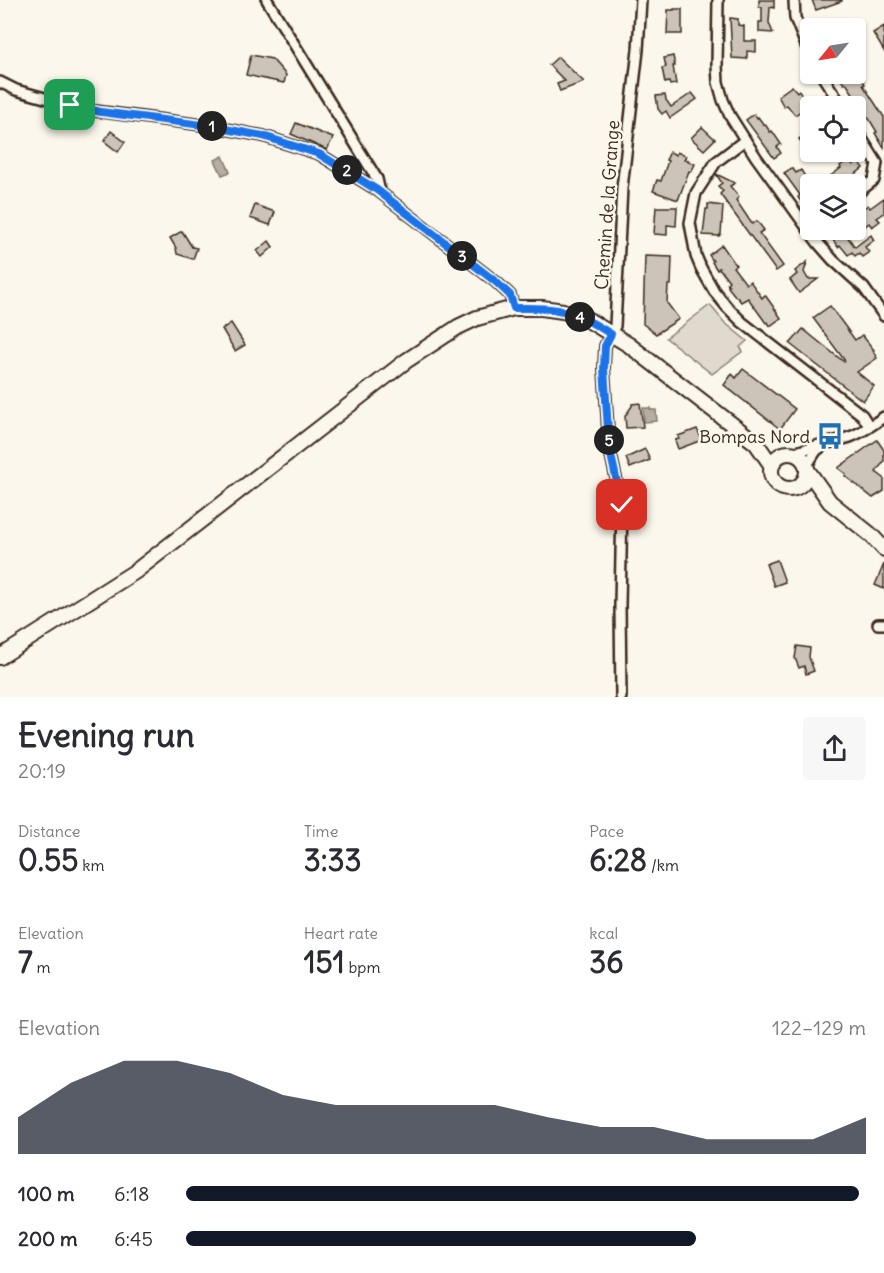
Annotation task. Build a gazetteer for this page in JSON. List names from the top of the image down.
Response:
{
  "streets": {
    "street": ["Chemin de la Grange"]
  },
  "places": {
    "bus stop": ["Bompas Nord"]
  },
  "north": "bottom left",
  "page": {
    "pins": [
      "1",
      "2",
      "3",
      "4",
      "5"
    ],
    "heading": ["Evening run", "20:19"],
    "stats": [
      ["Distance", "0.55 km"],
      ["Time", "3:33"],
      ["Pace", "6:28 /km"],
      ["Elevation", "7 m"],
      ["Heart rate", "151 bpm"],
      ["kcal", "36"]
    ],
    "chart": ["Elevation", "122–129 m"],
    "list": [
      {
        "name": "100 m",
        "note": "6:18"
      },
      {
        "name": "200 m",
        "note": "6:45"
      }
    ]
  }
}
